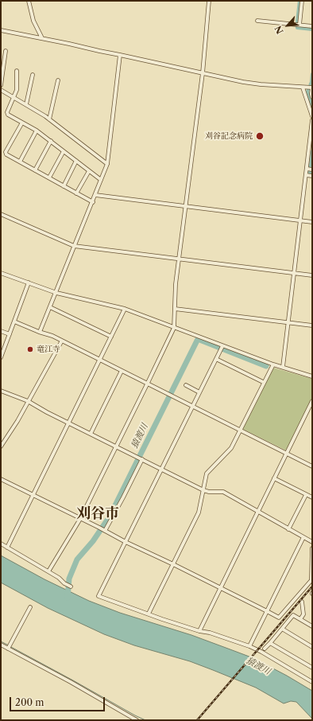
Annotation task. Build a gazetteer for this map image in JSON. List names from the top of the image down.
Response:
{
  "districts": ["刈谷市"],
  "water": ["猿渡川"],
  "places": ["刈谷記念病院", "竜江寺"],
  "scale_bar": "200 m",
  "north": "bottom left"
}
